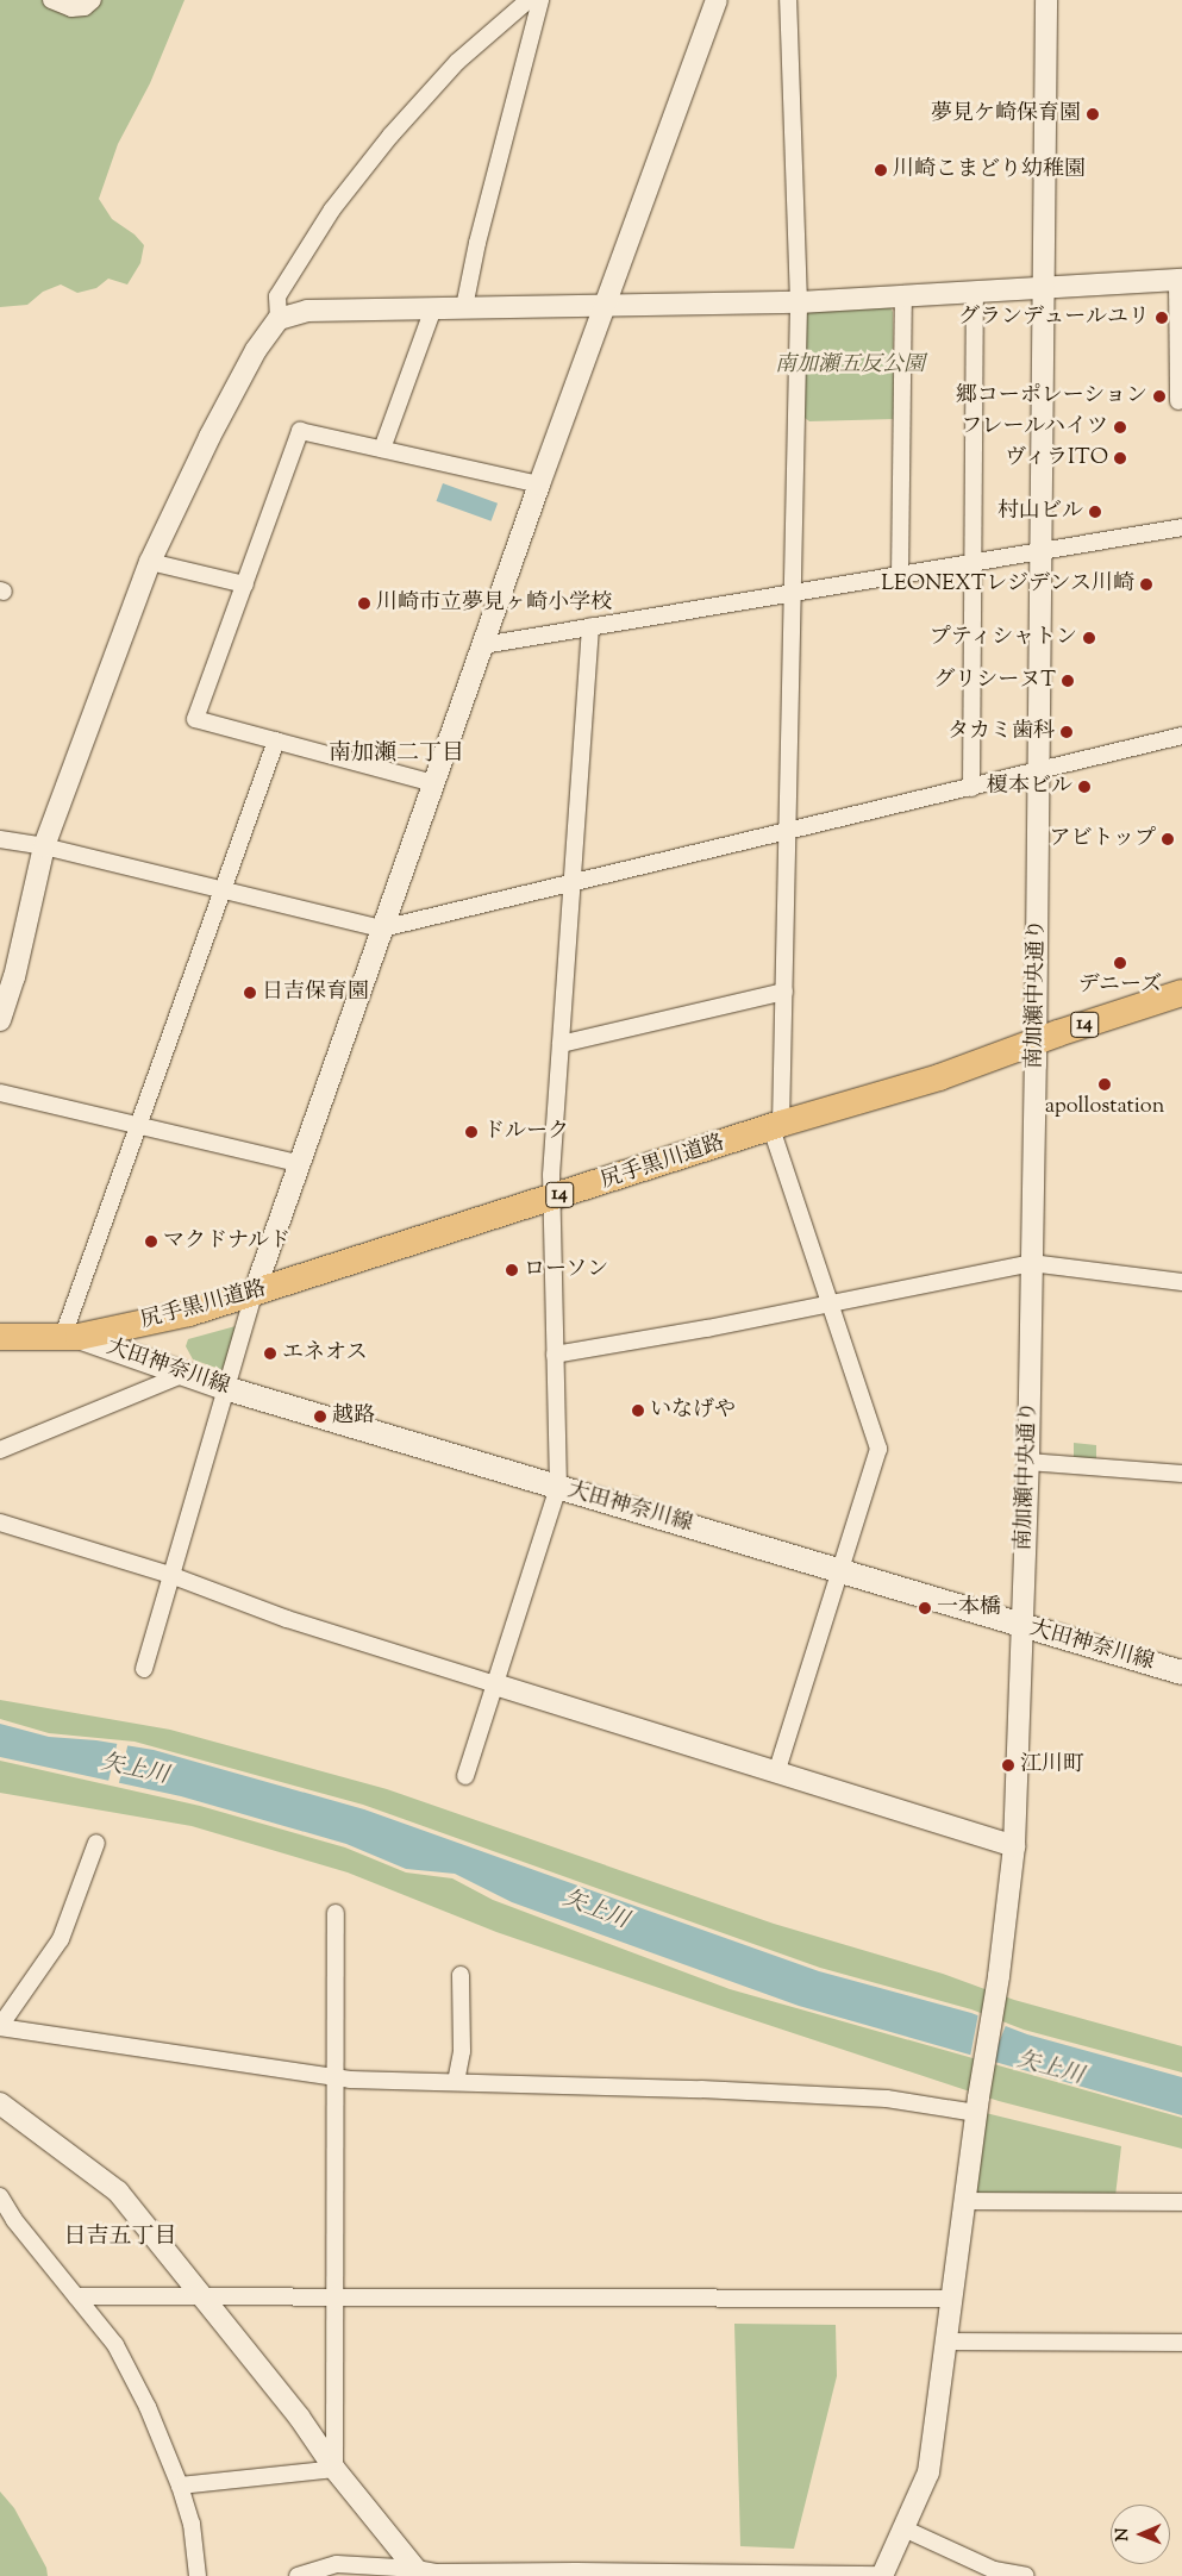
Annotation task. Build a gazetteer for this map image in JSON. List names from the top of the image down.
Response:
{
  "streets": {
    "main road": ["14", "尻手黒川道路", "大田神奈川線"],
    "street": ["南加瀬中央通り"]
  },
  "crossings": [
    ["南加瀬中央通り", "尻手黒川道路"],
    ["南加瀬中央通り", "大田神奈川線"],
    ["尻手黒川道路", "大田神奈川線"]
  ],
  "districts": ["南加瀬二丁目", "日吉五丁目"],
  "water": ["矢上川"],
  "parks": ["南加瀬五反公園"],
  "places": [
    "夢見ケ崎保育園",
    "川崎こまどり幼稚園",
    "グランデュールユリ",
    "郷コーポレーション",
    "フレールハイツ",
    "ヴィラITO",
    "村山ビル",
    "LEONEXTレジデンス川崎",
    "川崎市立夢見ヶ崎小学校",
    "プティシャトン",
    "グリシーヌT",
    "タカミ歯科",
    "榎本ビル",
    "アビトップ",
    "デニーズ",
    "日吉保育園",
    "apollostation",
    "ドルーク",
    "マクドナルド",
    "ローソン",
    "エネオス",
    "いなげや",
    "越路",
    "一本橋",
    "江川町"
  ],
  "north": "left"
}
